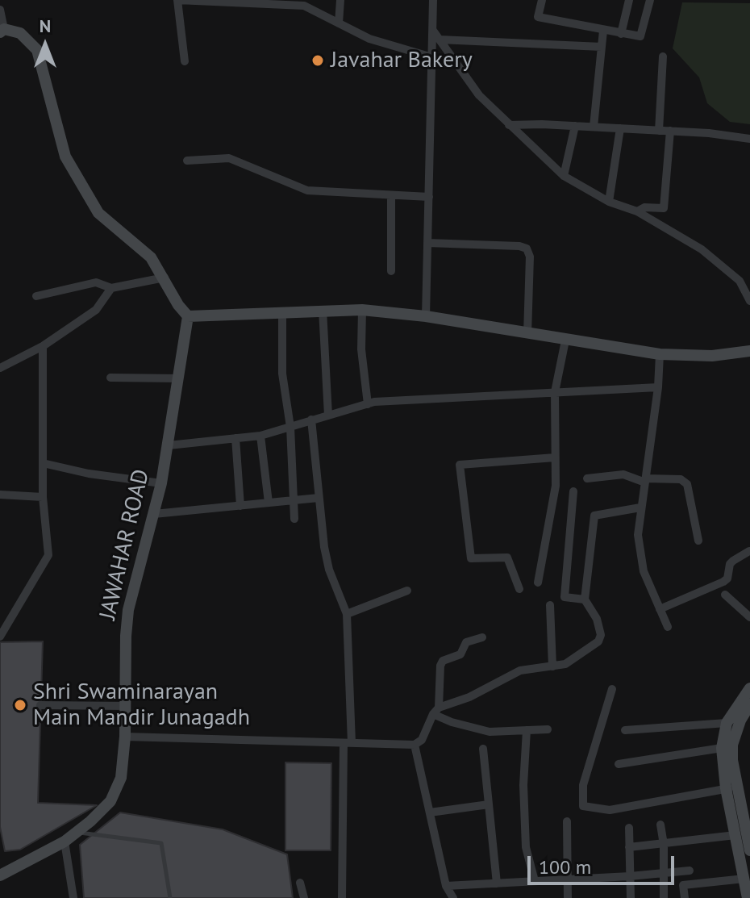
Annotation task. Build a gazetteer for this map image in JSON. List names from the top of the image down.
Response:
{
  "streets": {
    "street": ["JAWAHAR ROAD"]
  },
  "places": ["Javahar Bakery", "Shri Swaminarayan Main Mandir Junagadh"],
  "scale_bar": "100 m",
  "north": "top"
}
